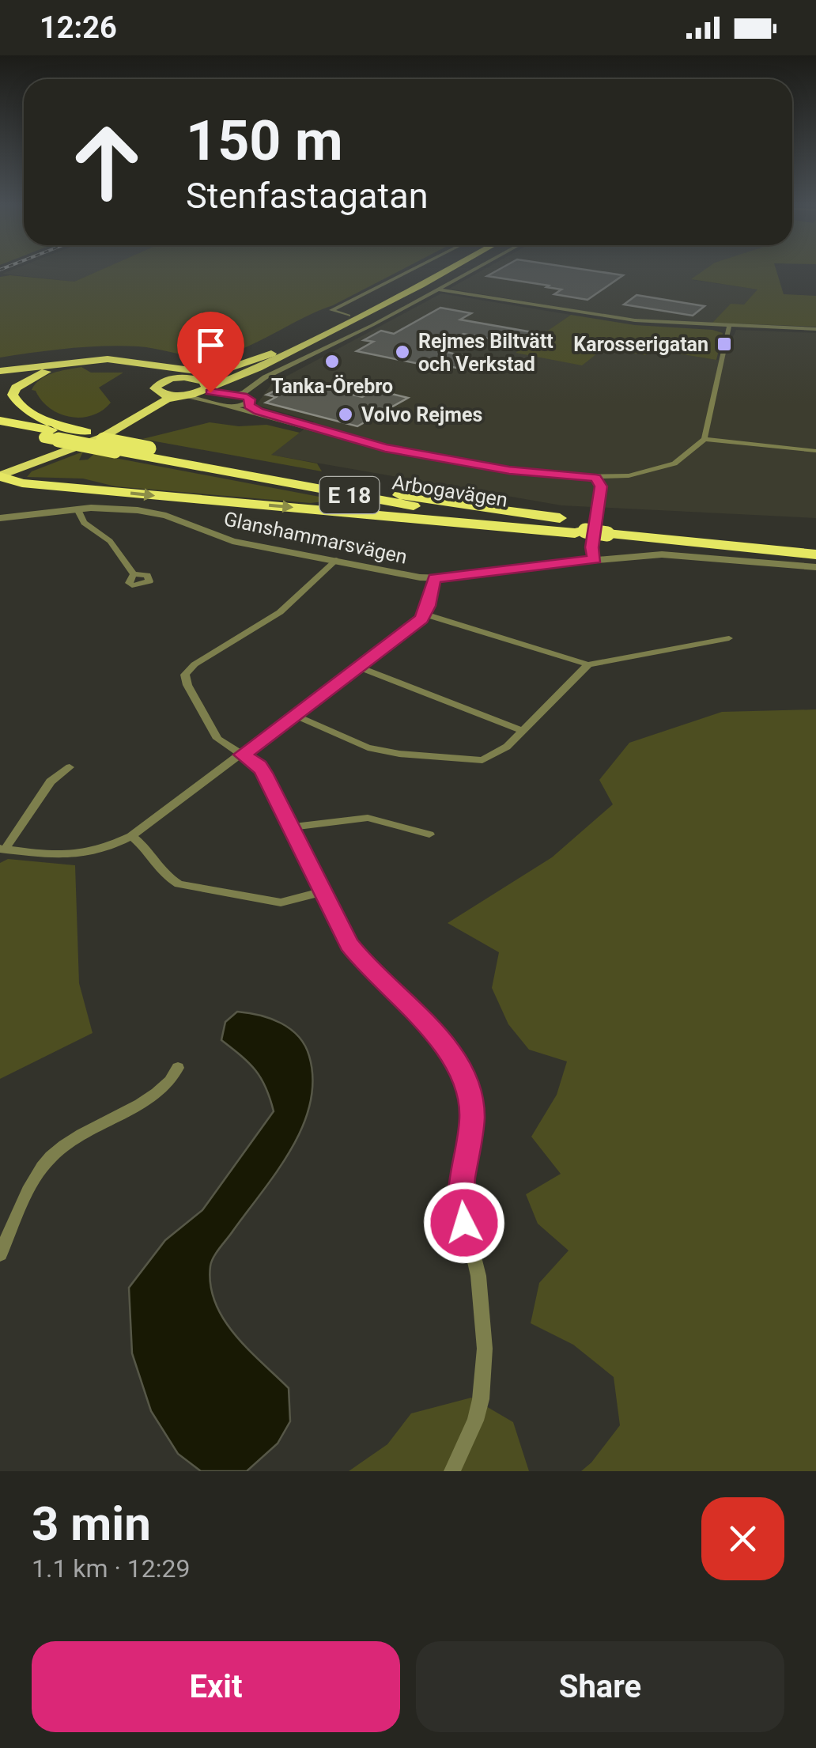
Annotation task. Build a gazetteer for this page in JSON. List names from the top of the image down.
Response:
{
  "streets": {
    "highway": ["Arbogavägen", "E 18"],
    "street": ["Glanshammarsvägen"]
  },
  "crossings": [
    ["Arbogavägen", "E 18"]
  ],
  "places": {
    "transit": ["Karosserigatan"],
    "other": ["Rejmes Biltvätt och Verkstad", "Tanka-Örebro", "Volvo Rejmes"]
  },
  "page": {
    "status": "12:26",
    "turn": ["150 m", "Stenfastagatan"],
    "heading": ["3 min", "1.1 km · 12:29"],
    "buttons": ["Exit", "Share"]
  }
}
